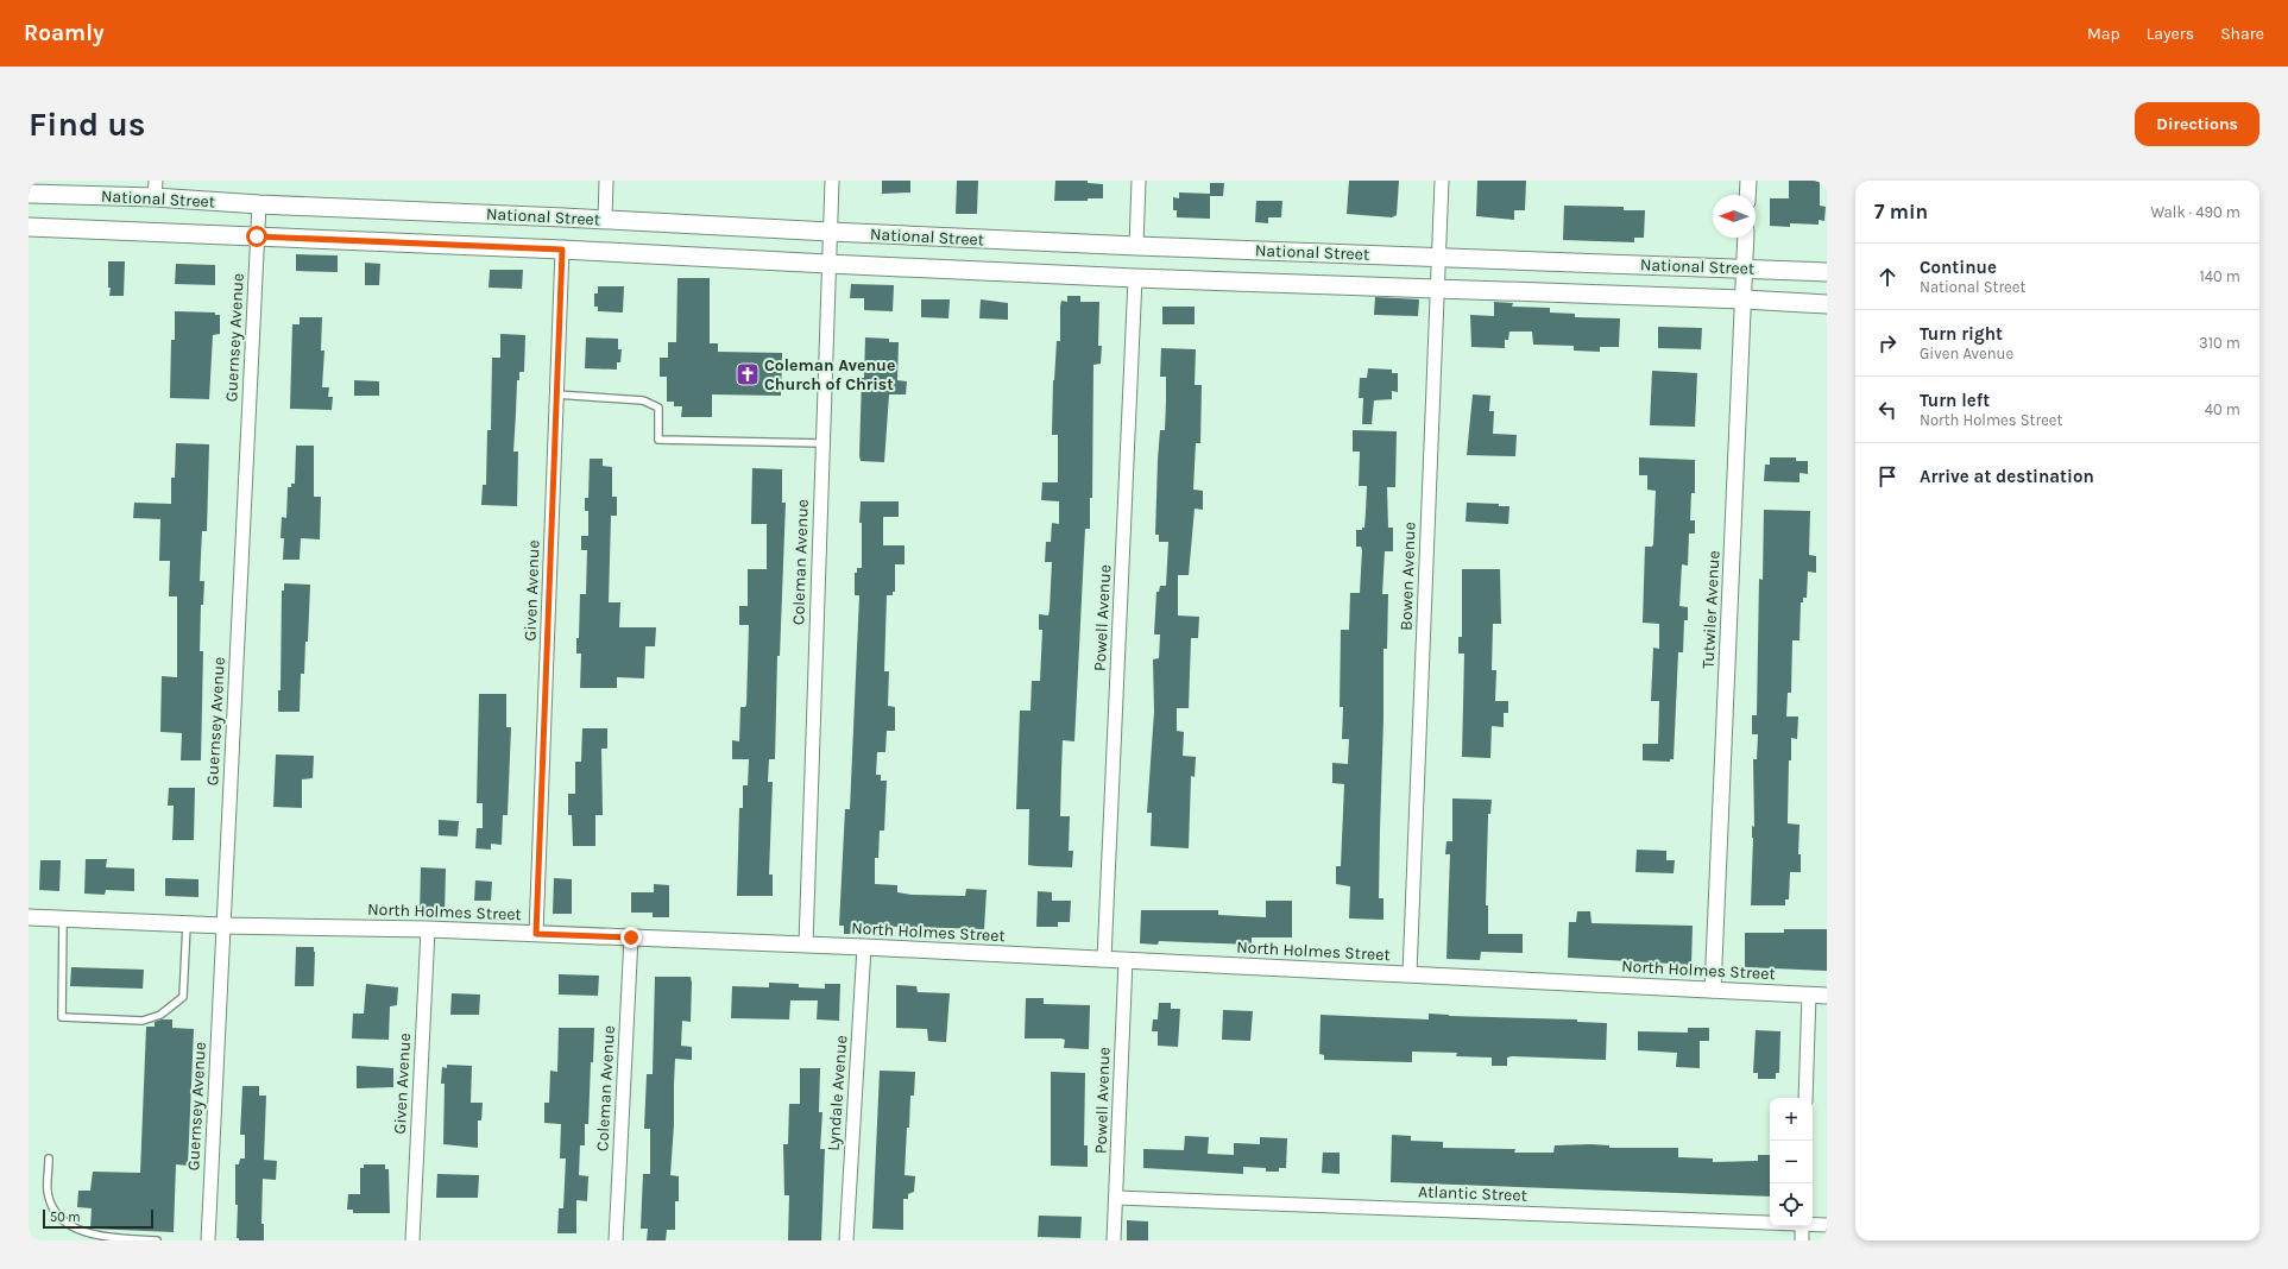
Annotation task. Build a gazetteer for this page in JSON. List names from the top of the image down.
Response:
{
  "streets": {
    "main road": ["National Street"],
    "street": [
      "Guernsey Avenue",
      "Coleman Avenue",
      "Bowen Avenue",
      "Given Avenue",
      "Tutwiler Avenue",
      "Powell Avenue",
      "North Holmes Street",
      "Lyndale Avenue",
      "Atlantic Street"
    ]
  },
  "crossings": [
    ["National Street", "Guernsey Avenue"],
    ["National Street", "Coleman Avenue"],
    ["National Street", "Bowen Avenue"],
    ["National Street", "Given Avenue"],
    ["National Street", "Tutwiler Avenue"],
    ["National Street", "Powell Avenue"],
    ["Guernsey Avenue", "North Holmes Street"],
    ["Coleman Avenue", "North Holmes Street"],
    ["Bowen Avenue", "North Holmes Street"],
    ["Given Avenue", "North Holmes Street"],
    ["Tutwiler Avenue", "North Holmes Street"],
    ["Powell Avenue", "North Holmes Street"],
    ["Powell Avenue", "Atlantic Street"],
    ["North Holmes Street", "Lyndale Avenue"]
  ],
  "places": {
    "church": ["Coleman Avenue Church of Christ"]
  },
  "scale_bar": "50 m",
  "north": "left",
  "page": {
    "header": "Roamly",
    "nav": ["Map", "Layers", "Share"],
    "buttons": "Directions",
    "title": "Find us",
    "heading": ["7 min", "Walk · 490 m"],
    "list": [
      ["Continue", "National Street", "140 m"],
      ["Turn right", "Given Avenue", "310 m"],
      ["Turn left", "North Holmes Street", "40 m"],
      "Arrive at destination"
    ],
    "map_buttons": ["+", "−"],
    "scale": "50 m"
  }
}
